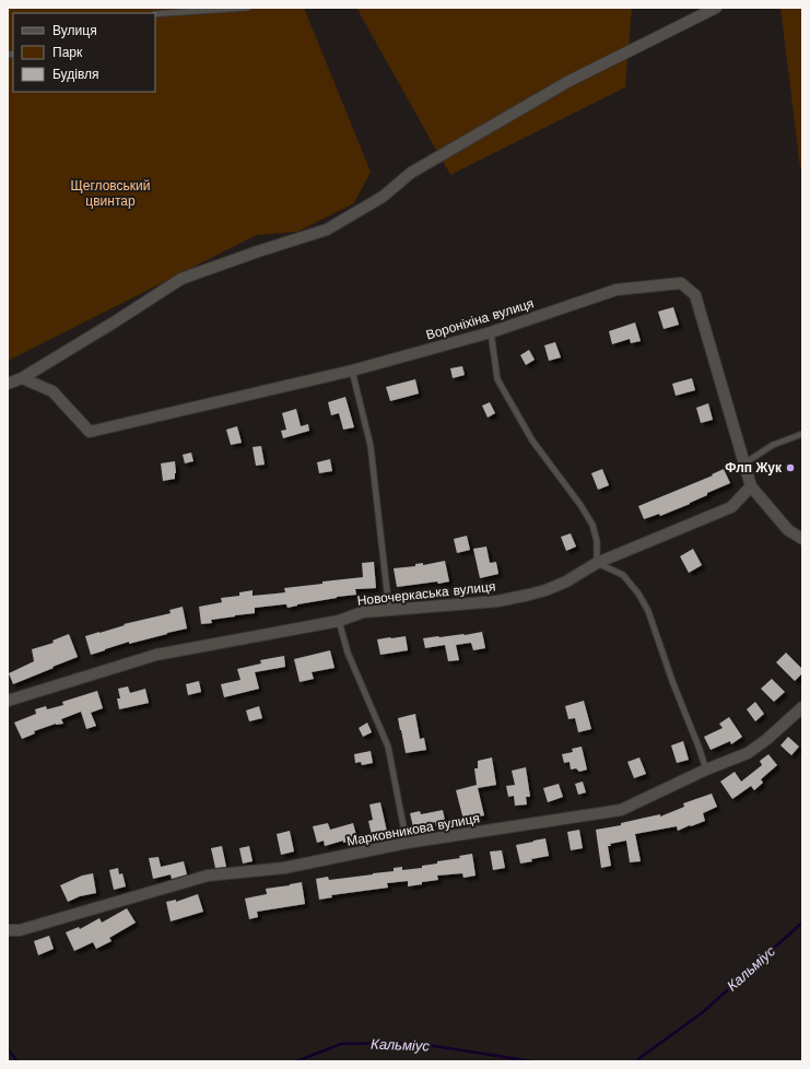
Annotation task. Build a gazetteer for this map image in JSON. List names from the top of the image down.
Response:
{
  "streets": {
    "street": ["Вороніхіна вулиця", "Новочеркаська вулиця", "Марковникова вулиця"]
  },
  "crossings": [
    ["Вороніхіна вулиця", "Новочеркаська вулиця"]
  ],
  "water": ["Кальміус"],
  "parks": ["Щегловський цвинтар"],
  "places": ["Флп Жук"],
  "legend": ["Вулиця", "Парк", "Будівля"]
}
